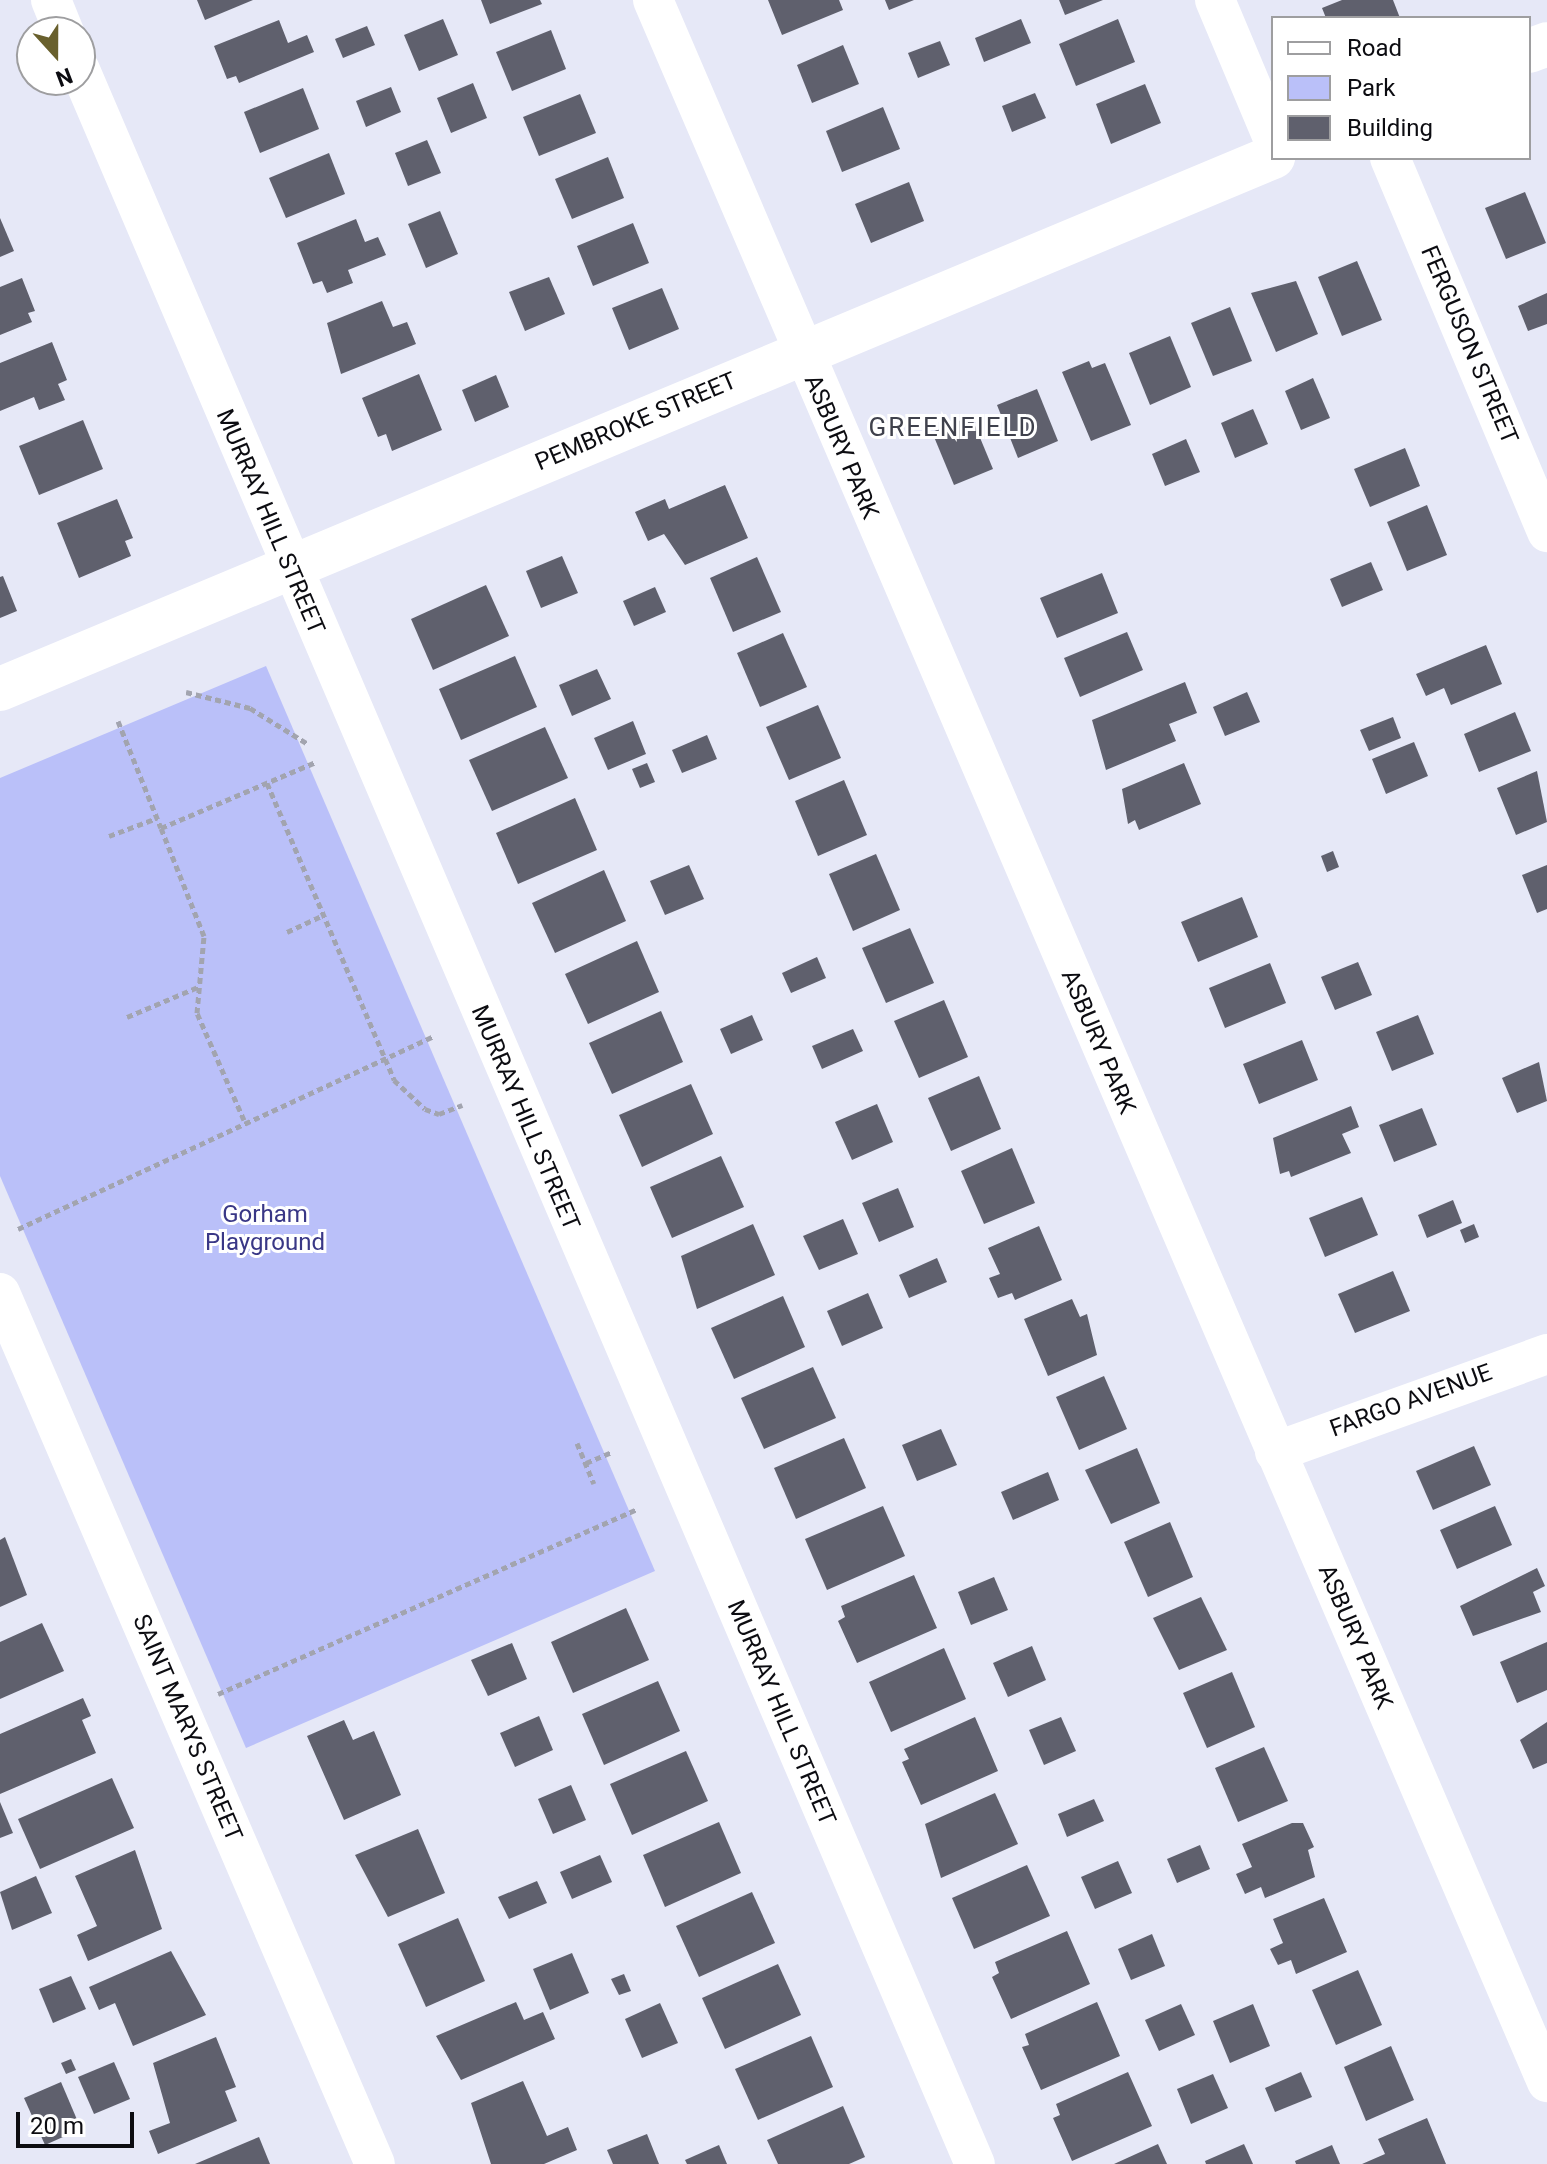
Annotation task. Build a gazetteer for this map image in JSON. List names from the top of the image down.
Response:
{
  "streets": {
    "street": [
      "FERGUSON STREET",
      "PEMBROKE STREET",
      "ASBURY PARK",
      "MURRAY HILL STREET",
      "FARGO AVENUE",
      "SAINT MARYS STREET"
    ]
  },
  "crossings": [
    ["PEMBROKE STREET", "ASBURY PARK"],
    ["PEMBROKE STREET", "MURRAY HILL STREET"],
    ["ASBURY PARK", "FARGO AVENUE"]
  ],
  "districts": ["GREENFIELD"],
  "parks": ["Gorham Playground"],
  "legend": ["Road", "Park", "Building"],
  "scale_bar": "20 m",
  "north": "bottom"
}
